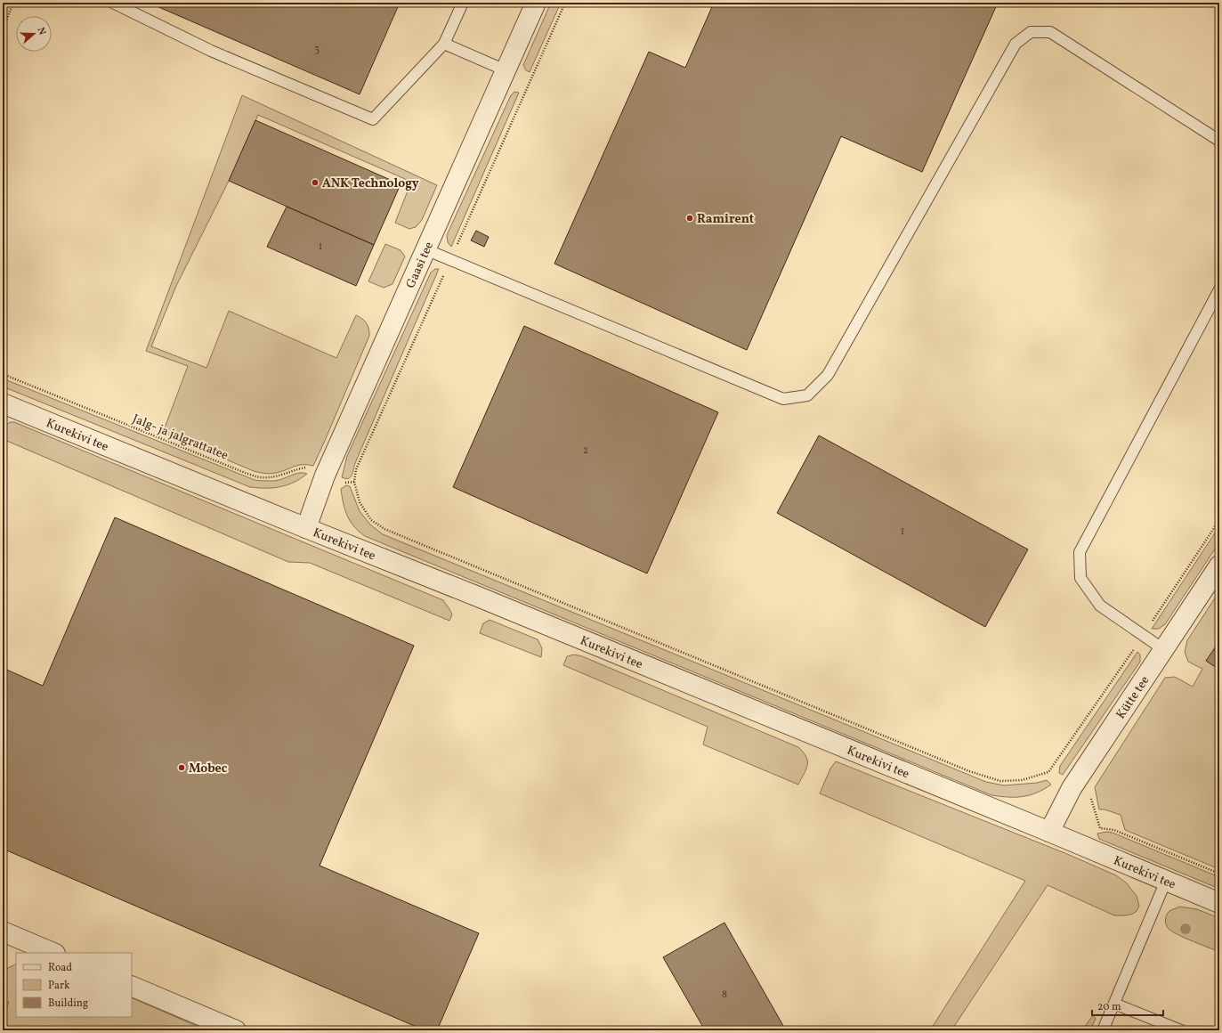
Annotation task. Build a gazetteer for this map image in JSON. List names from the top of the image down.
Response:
{
  "streets": {
    "street": ["Gaasi tee", "Kurekivi tee", "Kütte tee"],
    "path": ["Jalg- ja jalgrattatee"]
  },
  "crossings": [
    ["Gaasi tee", "Kurekivi tee"],
    ["Gaasi tee", "Jalg- ja jalgrattatee"],
    ["Kurekivi tee", "Kütte tee"]
  ],
  "places": ["ANK Technology", "Ramirent", "Mobec"],
  "house_numbers": [
    "3",
    "1",
    "2",
    "1",
    "8"
  ],
  "legend": ["Road", "Park", "Building"],
  "scale_bar": "20 m",
  "north": "right"
}
